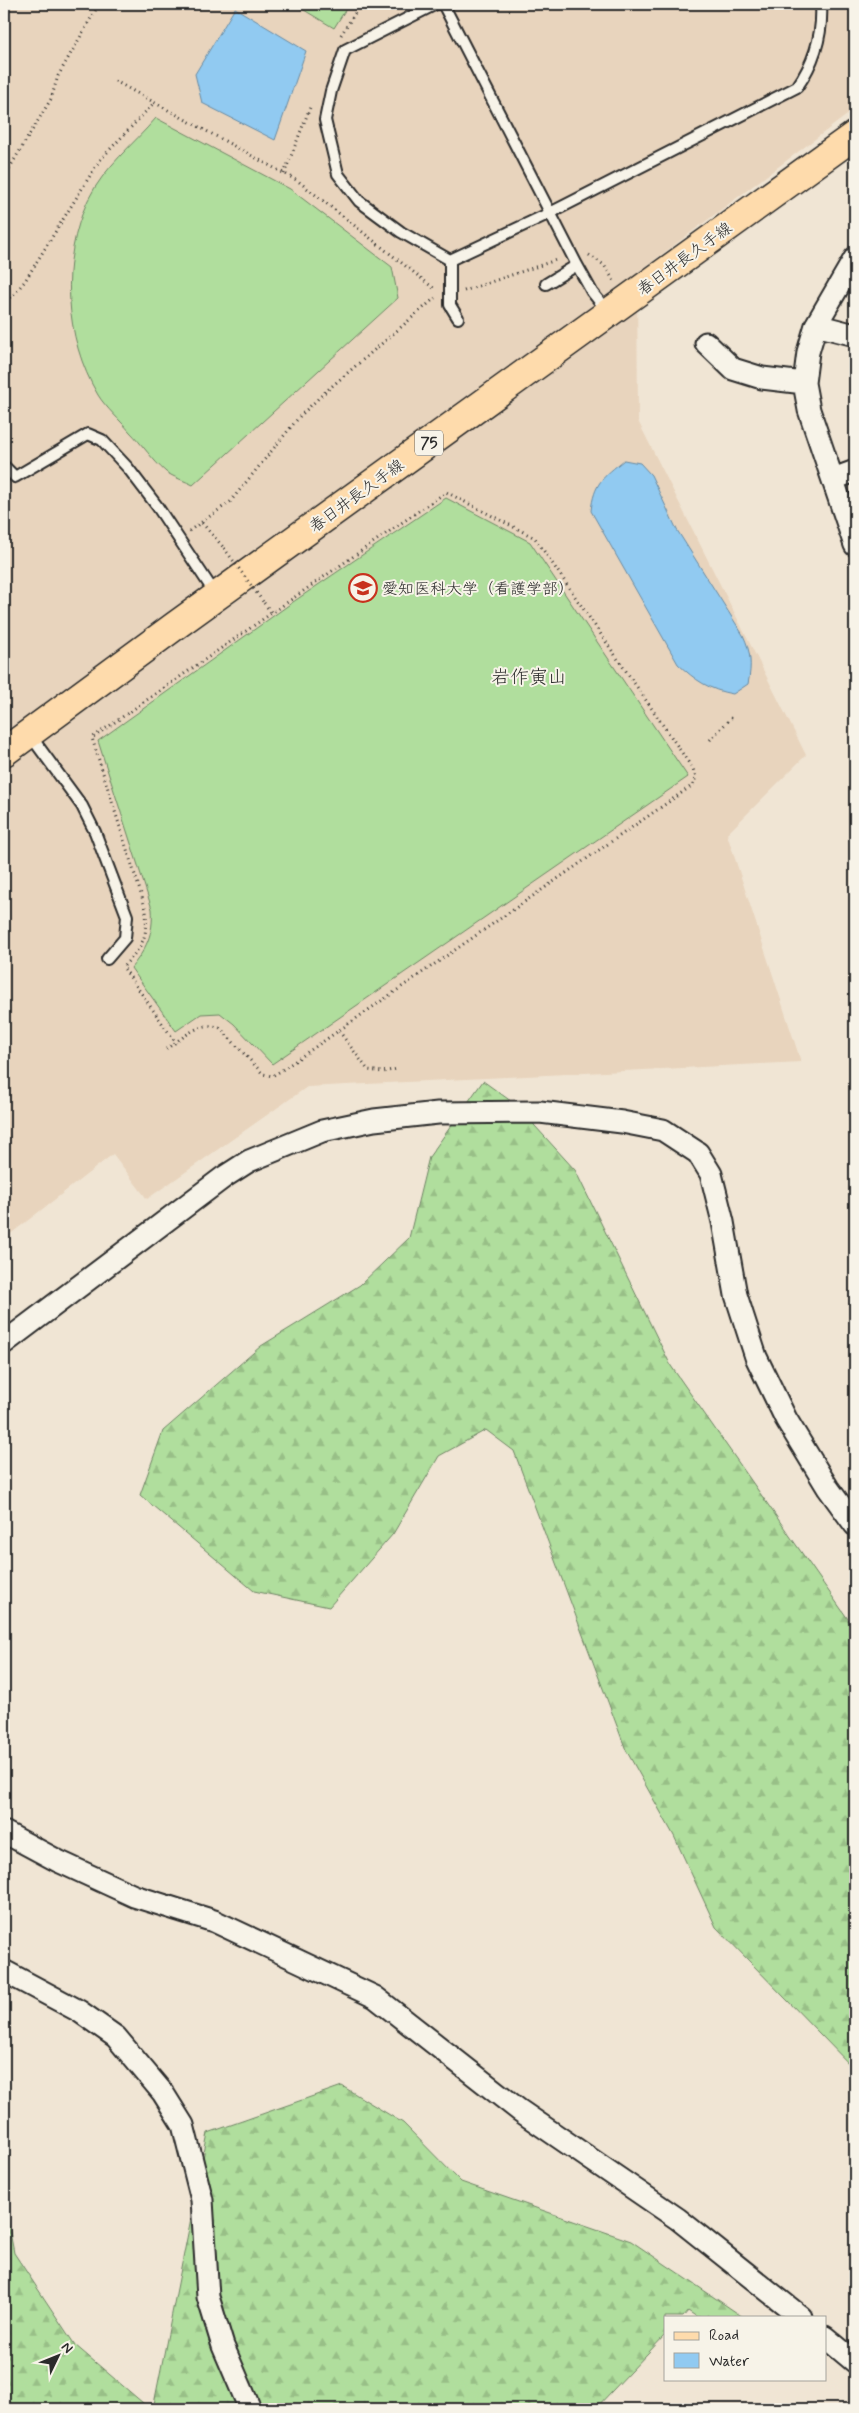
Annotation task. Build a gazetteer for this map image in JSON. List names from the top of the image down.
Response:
{
  "streets": {
    "main road": ["春日井長久手線", "75"]
  },
  "districts": ["岩作寅山"],
  "places": {
    "school or university": ["愛知医科大学（看護学部）"]
  },
  "legend": ["Road", "Water"],
  "north": "top right"
}
